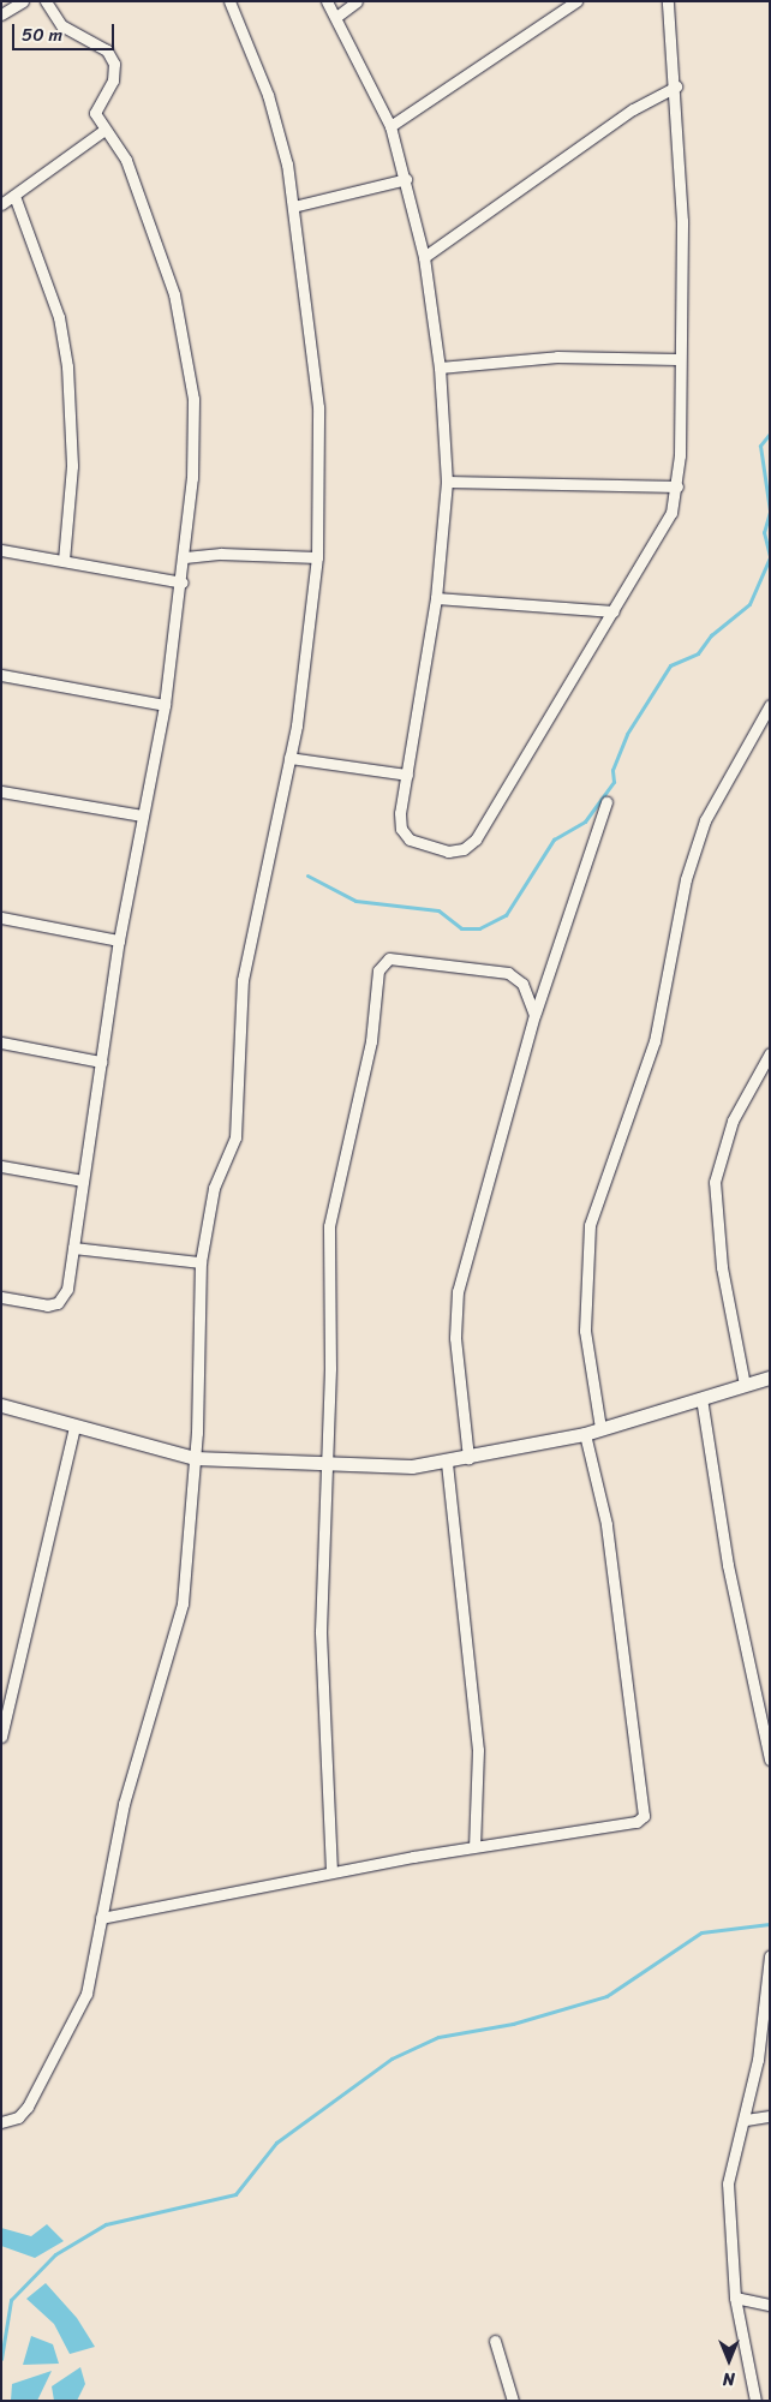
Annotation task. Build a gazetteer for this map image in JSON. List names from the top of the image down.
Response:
{
  "scale_bar": "50 m",
  "north": "bottom"
}
